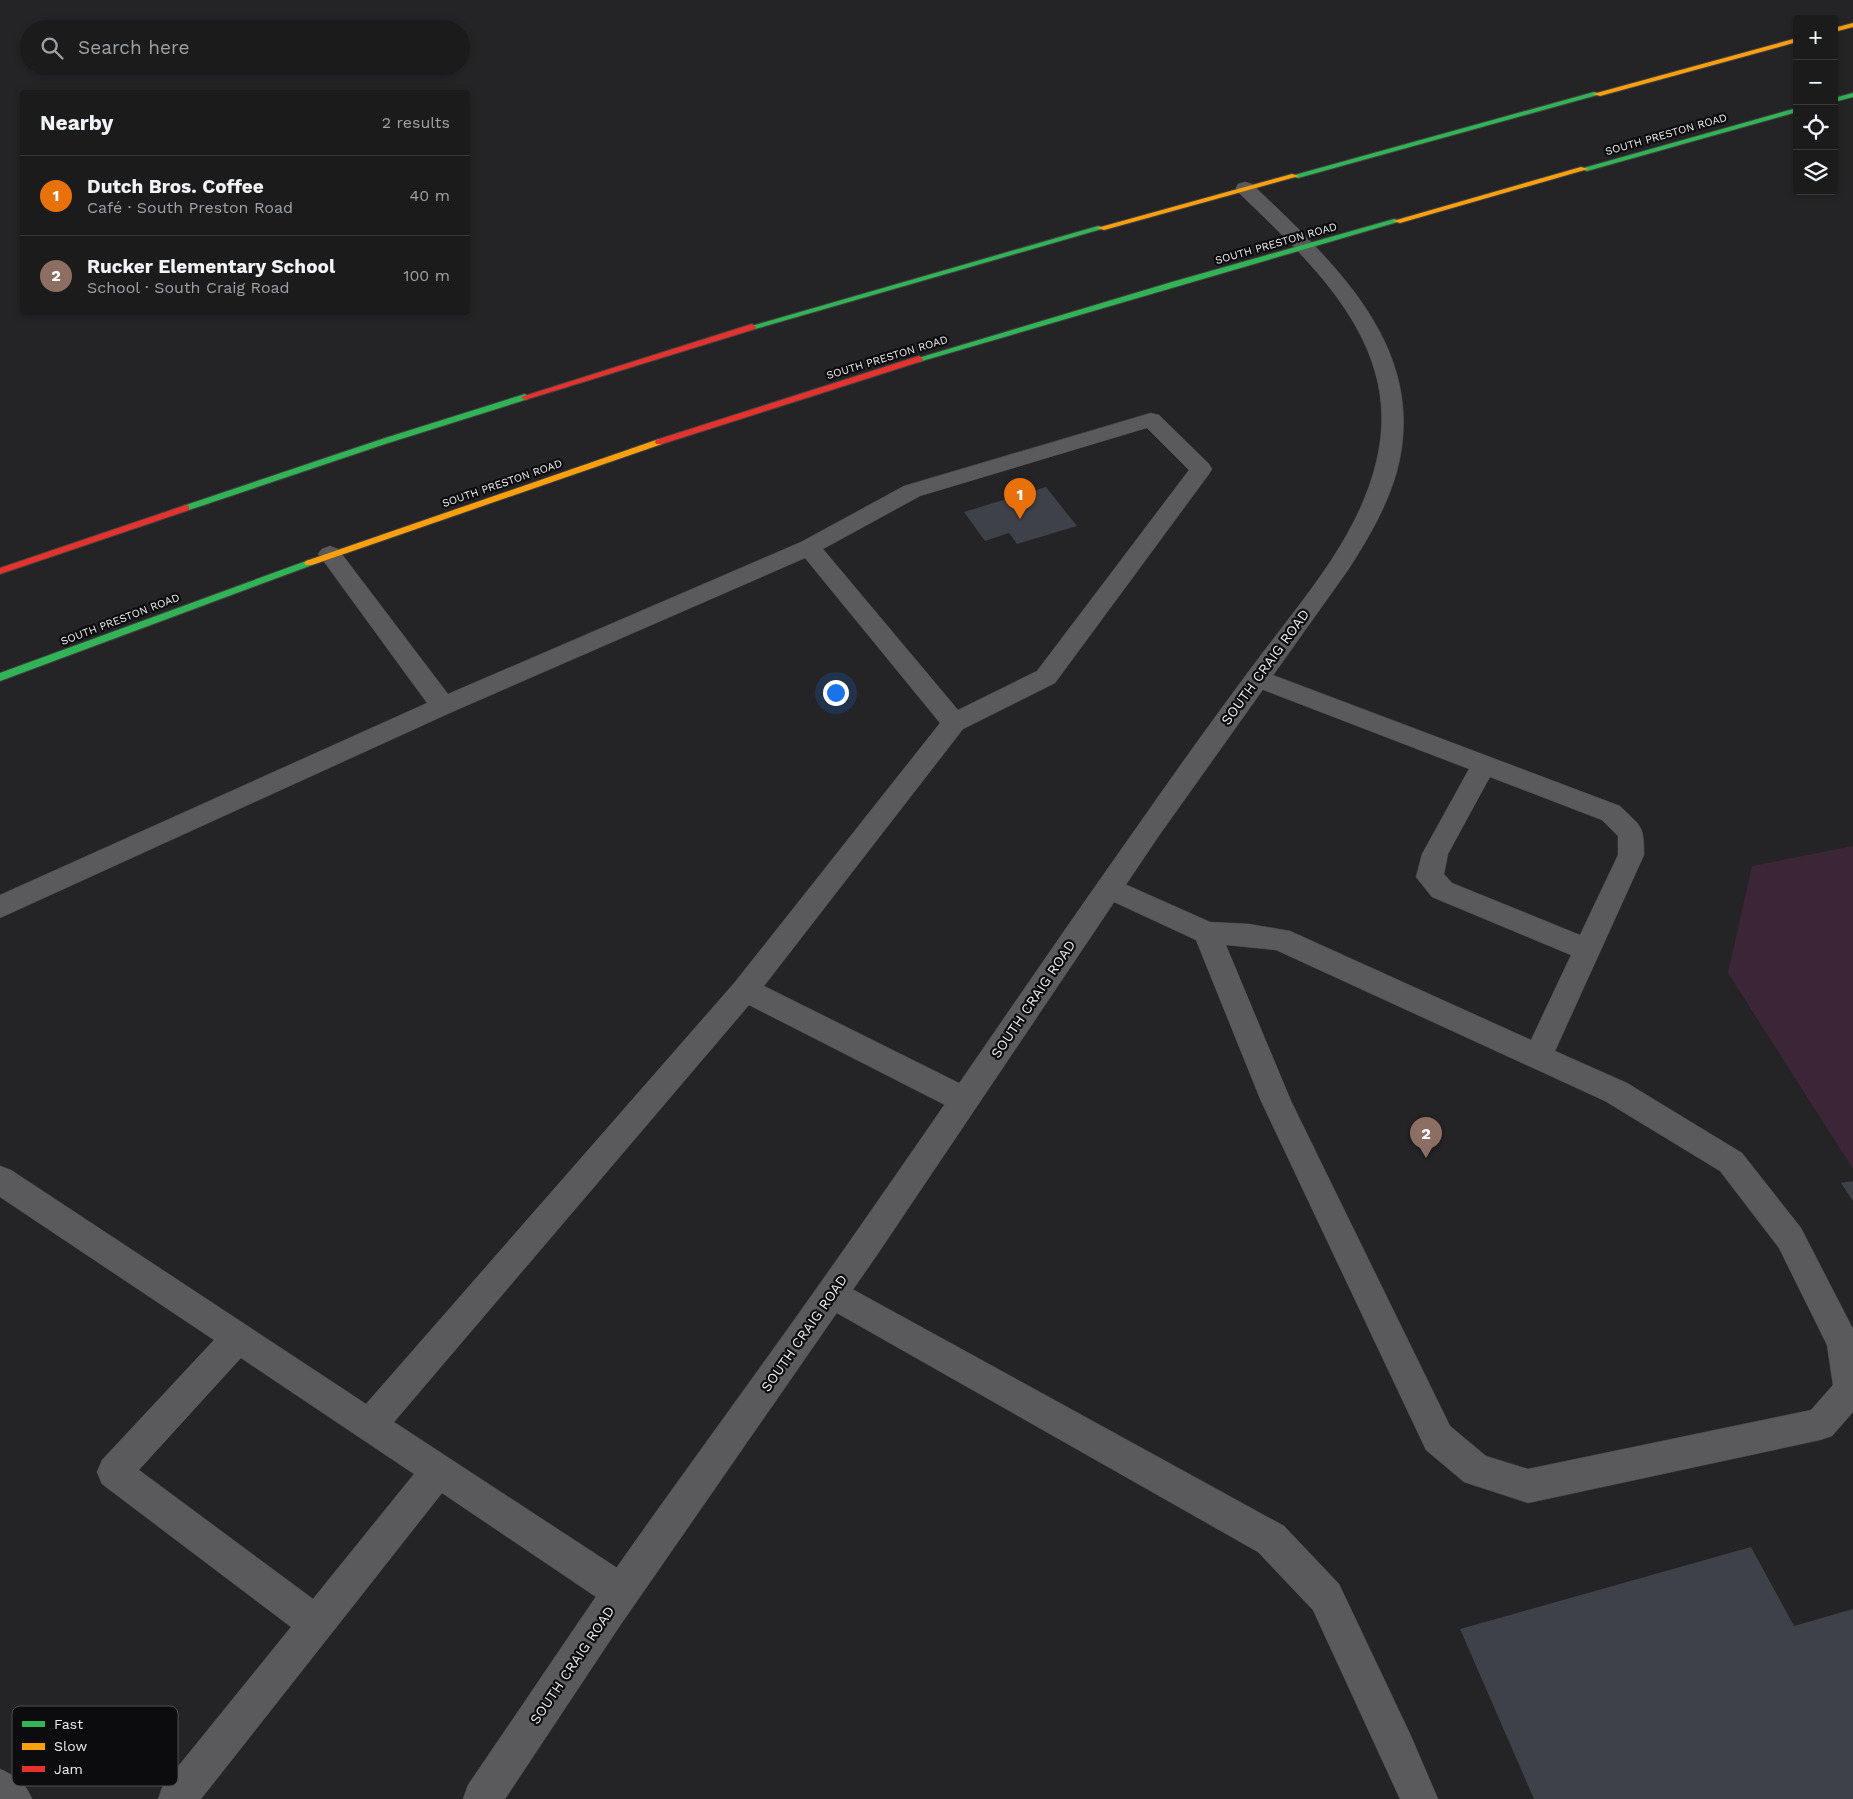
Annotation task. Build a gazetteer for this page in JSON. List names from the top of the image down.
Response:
{
  "streets": {
    "main road": ["SOUTH PRESTON ROAD"],
    "street": ["SOUTH CRAIG ROAD"]
  },
  "crossings": [
    ["SOUTH PRESTON ROAD", "SOUTH CRAIG ROAD"]
  ],
  "legend": ["Fast", "Slow", "Jam"],
  "page": {
    "map_buttons": ["+", "−"],
    "search": "Search here",
    "heading": ["Nearby", "2 results"],
    "list": [
      {
        "mark": "1",
        "name": "Dutch Bros. Coffee",
        "note": "Café · South Preston Road",
        "value": "40 m"
      },
      {
        "mark": "2",
        "name": "Rucker Elementary School",
        "note": "School · South Craig Road",
        "value": "100 m"
      }
    ],
    "pins": ["1", "2"]
  }
}
